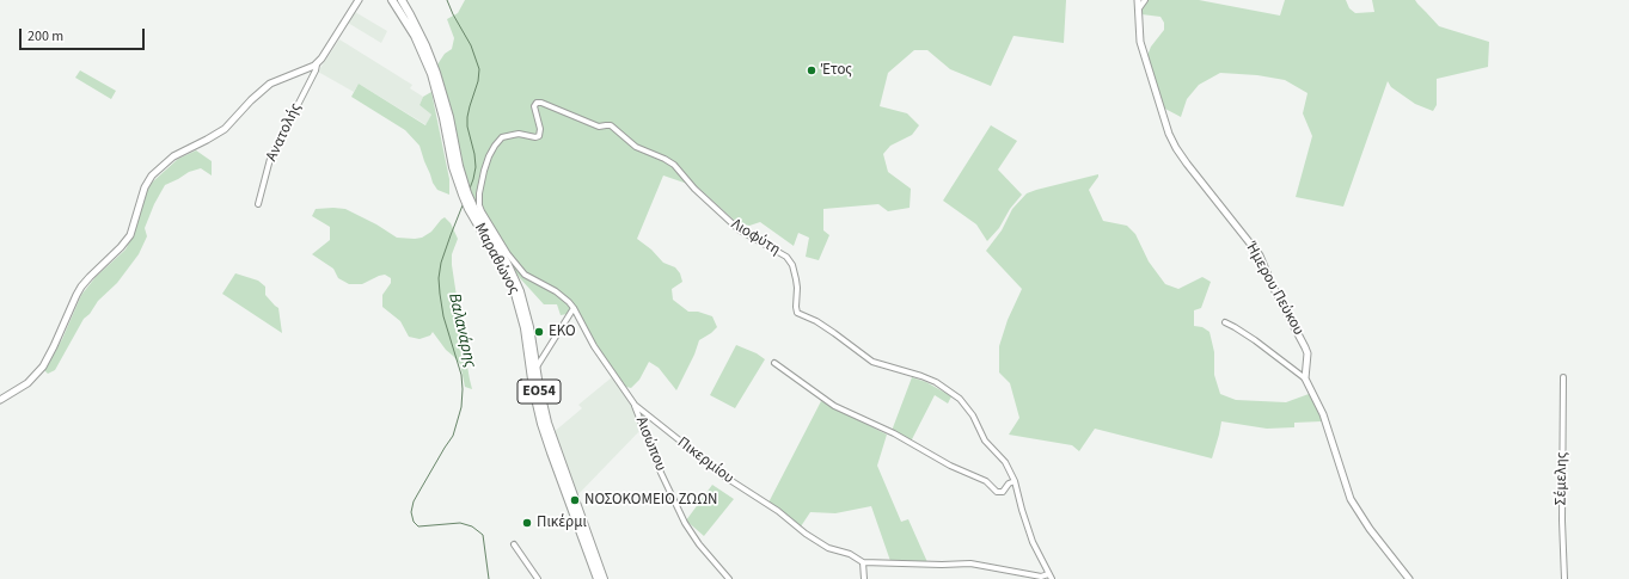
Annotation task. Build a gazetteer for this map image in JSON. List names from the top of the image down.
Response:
{
  "streets": {
    "main road": ["Μαραθώνος", "ΕΟ54"],
    "street": [
      "Ανατολής",
      "Λιοφύτη",
      "Ήμερου Πεύκου",
      "Αισώπου",
      "Πικερμίου",
      "Σέμελης"
    ]
  },
  "crossings": [
    ["Λιοφύτη", "Πικερμίου"],
    ["Αισώπου", "Πικερμίου"]
  ],
  "water": ["Βαλανάρης"],
  "places": [
    "Έτος",
    "EKO",
    "ΝΟΣΟΚΟΜΕΙΟ ΖΩΩΝ",
    "Πικέρμι"
  ],
  "scale_bar": "200 m"
}
